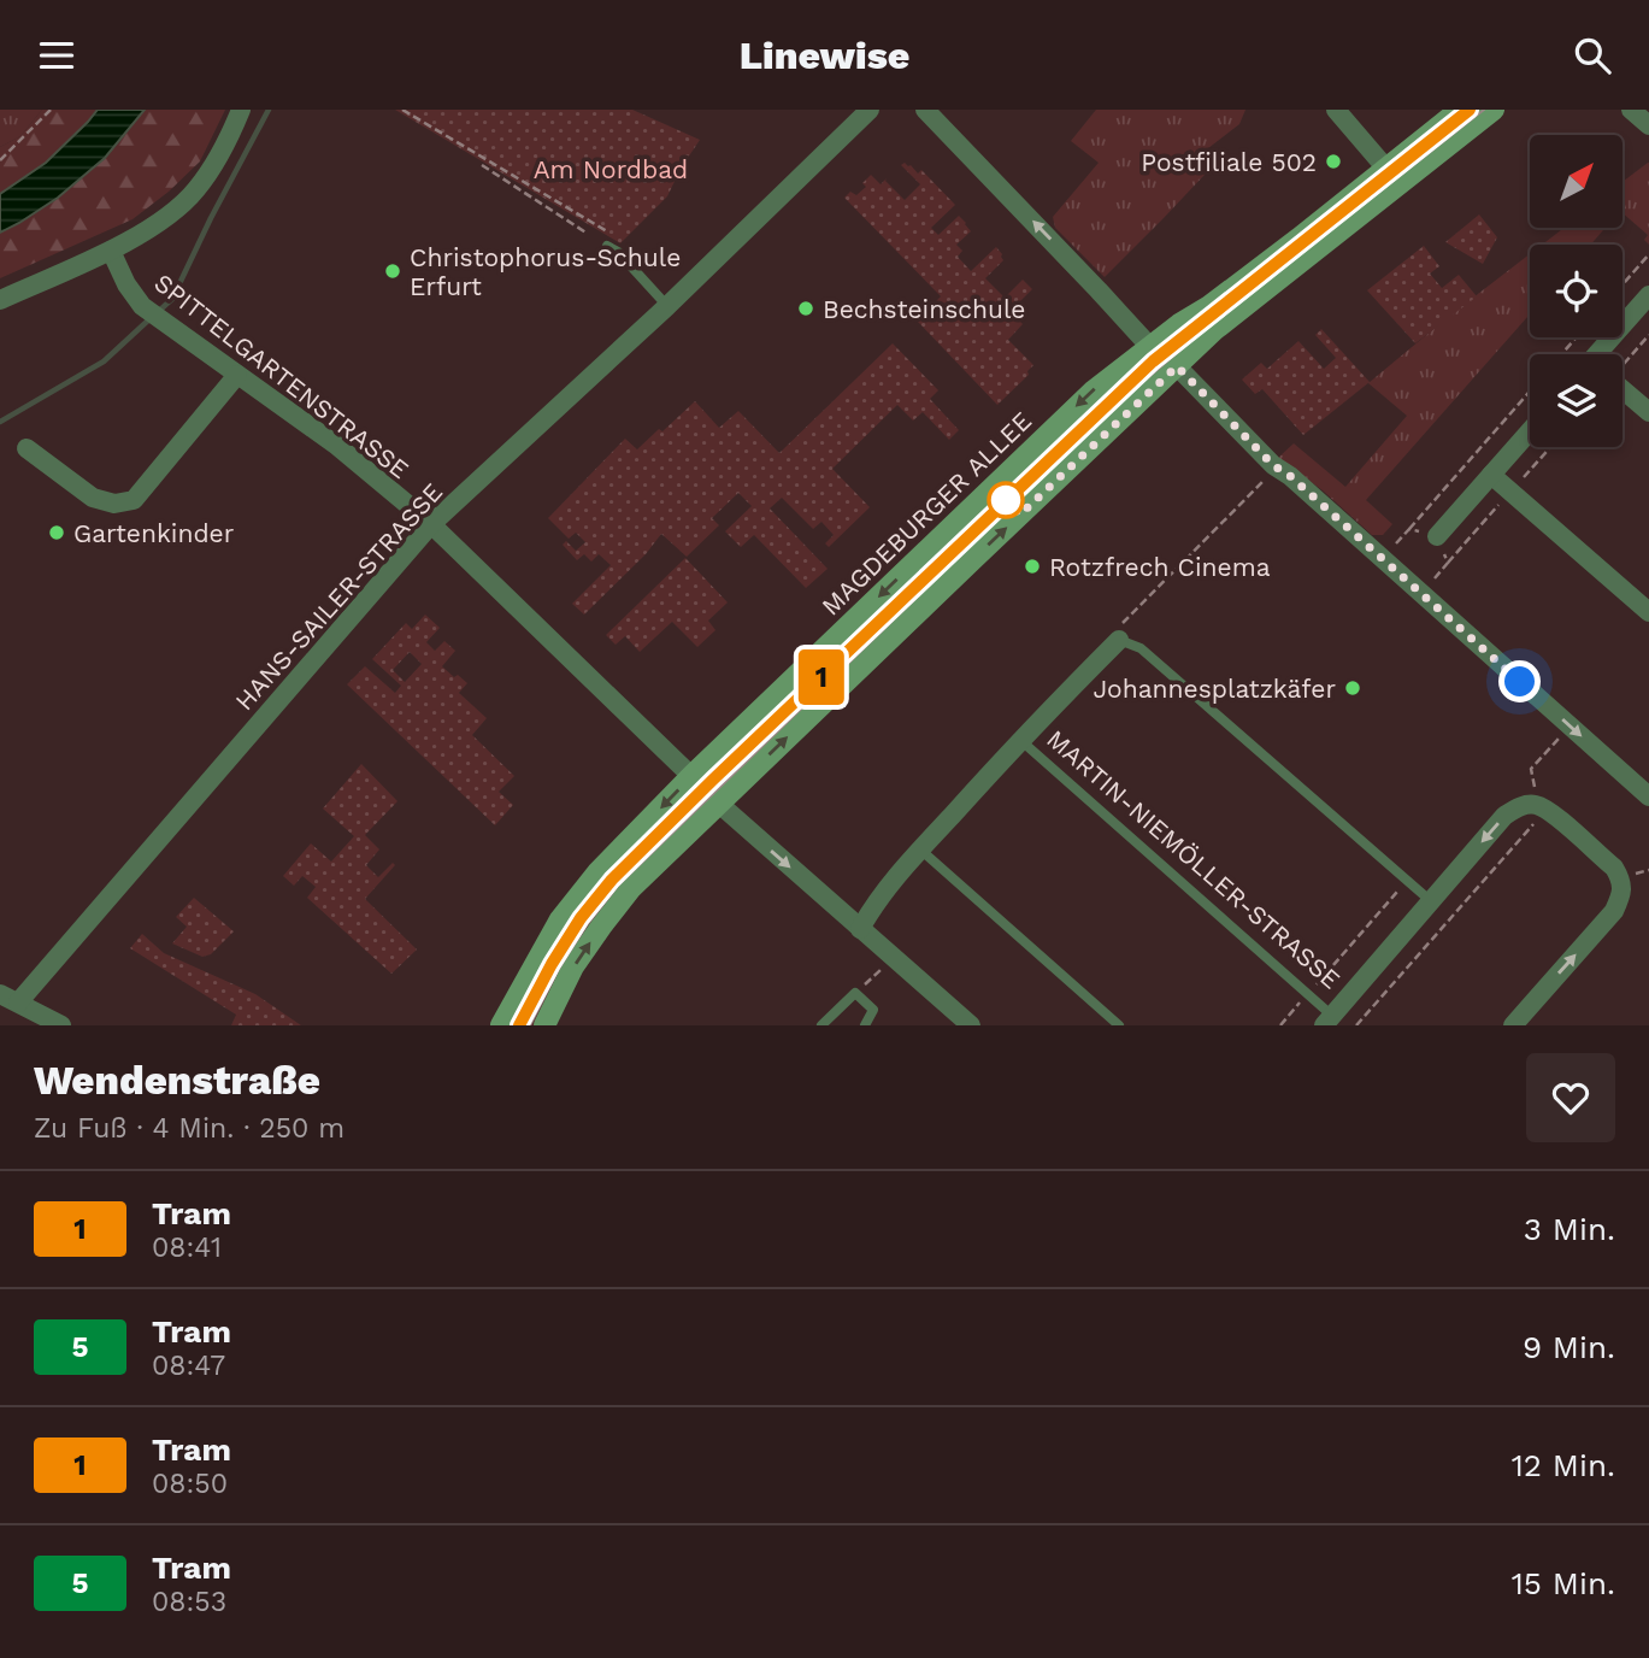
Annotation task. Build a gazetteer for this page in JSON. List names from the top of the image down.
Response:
{
  "streets": {
    "main road": ["MAGDEBURGER ALLEE"],
    "street": ["SPITTELGARTENSTRASSE", "HANS-SAILER-STRASSE", "MARTIN-NIEMÖLLER-STRASSE"]
  },
  "crossings": [
    ["SPITTELGARTENSTRASSE", "MAGDEBURGER ALLEE"],
    ["SPITTELGARTENSTRASSE", "HANS-SAILER-STRASSE"]
  ],
  "parks": ["Am Nordbad"],
  "places": [
    "Postfiliale 502",
    "Christophorus-Schule Erfurt",
    "Bechsteinschule",
    "Gartenkinder",
    "Rotzfrech Cinema",
    "Johannesplatzkäfer"
  ],
  "lines": ["tram line 1"],
  "north": "top right",
  "page": {
    "header": "Linewise",
    "on_map": "1",
    "heading": ["Wendenstraße", "Zu Fuß · 4 Min. · 250 m"],
    "list": [
      {
        "mark": "1",
        "name": "Tram",
        "note": "08:41",
        "value": "3 Min."
      },
      {
        "mark": "5",
        "name": "Tram",
        "note": "08:47",
        "value": "9 Min."
      },
      {
        "mark": "1",
        "name": "Tram",
        "note": "08:50",
        "value": "12 Min."
      },
      {
        "mark": "5",
        "name": "Tram",
        "note": "08:53",
        "value": "15 Min."
      }
    ]
  }
}
